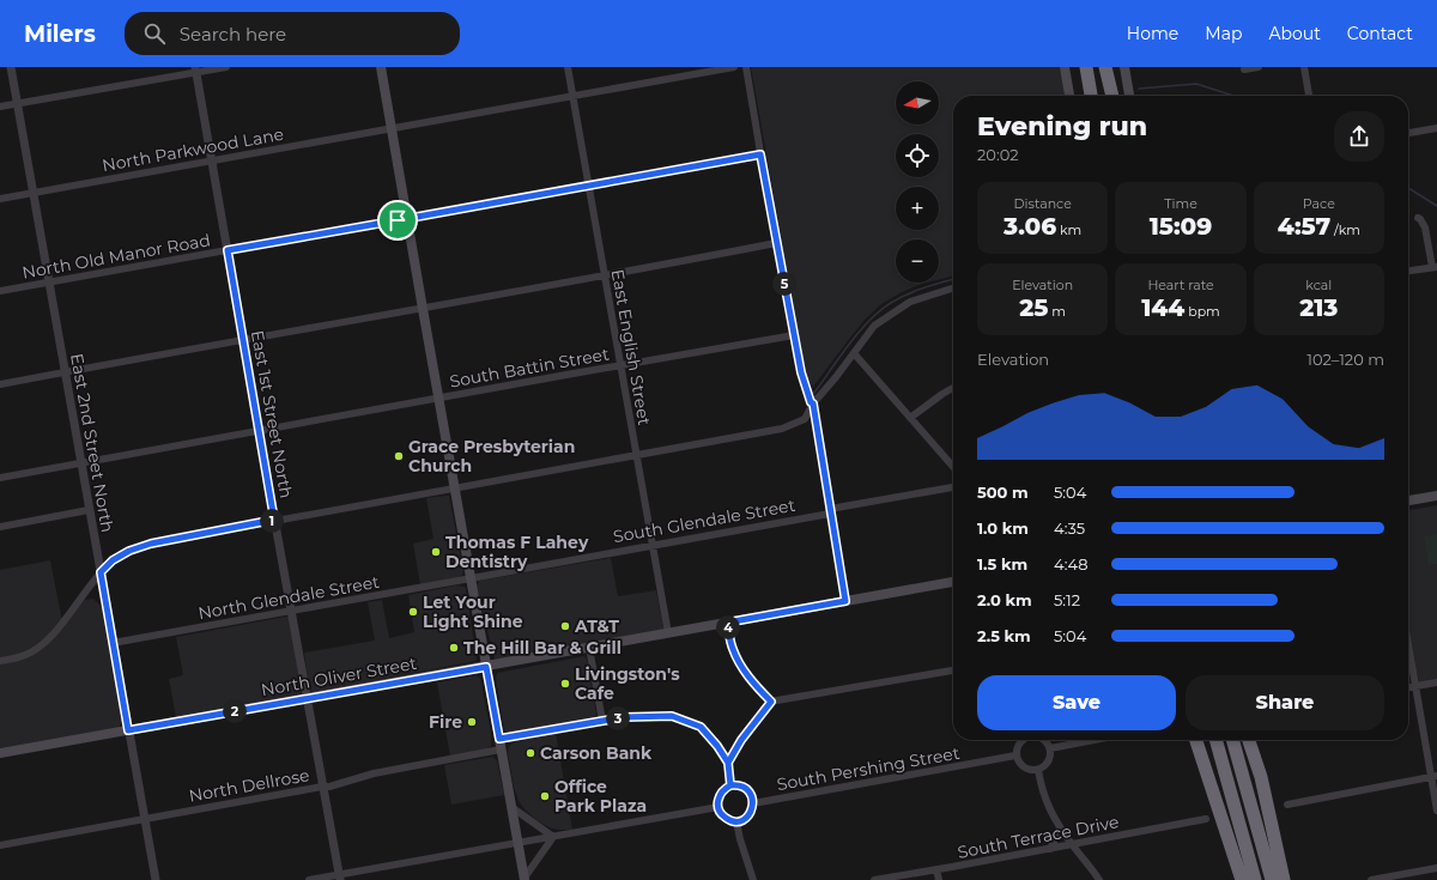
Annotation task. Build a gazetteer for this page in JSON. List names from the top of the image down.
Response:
{
  "streets": {
    "main road": ["North Oliver Street"],
    "street": [
      "North Parkwood Lane",
      "North Old Manor Road",
      "East English Street",
      "South Battin Street",
      "East 1st Street North",
      "East 2nd Street North",
      "South Glendale Street",
      "North Glendale Street",
      "South Pershing Street",
      "North Dellrose",
      "South Terrace Drive"
    ]
  },
  "crossings": [
    ["North Parkwood Lane", "East English Street"],
    ["North Parkwood Lane", "East 1st Street North"],
    ["North Parkwood Lane", "East 2nd Street North"],
    ["North Old Manor Road", "East English Street"],
    ["North Old Manor Road", "East 1st Street North"],
    ["North Old Manor Road", "East 2nd Street North"],
    ["East English Street", "South Battin Street"],
    ["East English Street", "South Glendale Street"],
    ["East English Street", "North Oliver Street"],
    ["South Battin Street", "East 1st Street North"],
    ["South Battin Street", "East 2nd Street North"],
    ["East 1st Street North", "North Glendale Street"],
    ["East 1st Street North", "North Oliver Street"],
    ["East 1st Street North", "North Dellrose"],
    ["East 2nd Street North", "North Glendale Street"],
    ["East 2nd Street North", "North Oliver Street"],
    ["East 2nd Street North", "North Dellrose"],
    ["South Glendale Street", "North Glendale Street"]
  ],
  "places": [
    "Grace Presbyterian Church",
    "Thomas F Lahey Dentistry",
    "Let Your Light Shine",
    "AT&T",
    "The Hill Bar & Grill",
    "Livingston's Cafe",
    "Fire",
    "Carson Bank",
    "Office Park Plaza"
  ],
  "north": "left",
  "page": {
    "header": "Milers",
    "search": "Search here",
    "nav": [
      "Home",
      "Map",
      "About",
      "Contact"
    ],
    "map_buttons": ["+", "−"],
    "heading": ["Evening run", "20:02"],
    "stats": [
      ["Distance", "3.06 km"],
      ["Time", "15:09"],
      ["Pace", "4:57 /km"],
      ["Elevation", "25 m"],
      ["Heart rate", "144 bpm"],
      ["kcal", "213"]
    ],
    "pins": [
      "5",
      "1",
      "4",
      "2",
      "3"
    ],
    "chart": ["Elevation", "102–120 m"],
    "list": [
      {
        "name": "500 m",
        "note": "5:04"
      },
      {
        "name": "1.0 km",
        "note": "4:35"
      },
      {
        "name": "1.5 km",
        "note": "4:48"
      },
      {
        "name": "2.0 km",
        "note": "5:12"
      },
      {
        "name": "2.5 km",
        "note": "5:04"
      }
    ],
    "buttons": ["Save", "Share"]
  }
}
